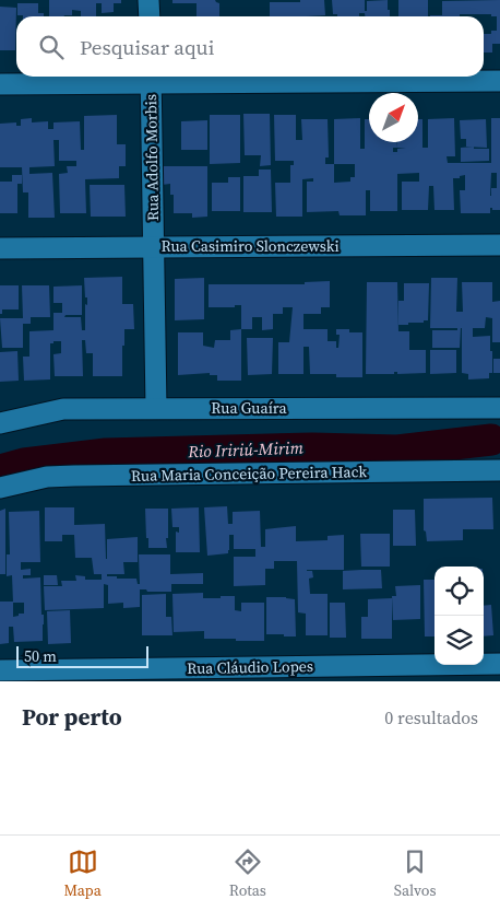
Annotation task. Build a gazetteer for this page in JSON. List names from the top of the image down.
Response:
{
  "streets": {
    "street": [
      "Rua Adolfo Morbis",
      "Rua Casimiro Slonczewski",
      "Rua Guaíra",
      "Rua Maria Conceição Pereira Hack",
      "Rua Cláudio Lopes"
    ]
  },
  "crossings": [
    ["Rua Adolfo Morbis", "Rua Casimiro Slonczewski"],
    ["Rua Adolfo Morbis", "Rua Guaíra"]
  ],
  "water": ["Rio Iririú-Mirim"],
  "scale_bar": "50 m",
  "north": "top right",
  "page": {
    "search": "Pesquisar aqui",
    "scale": "50 m",
    "heading": ["Por perto", "0 resultados"],
    "nav": ["Mapa", "Rotas", "Salvos"]
  }
}
